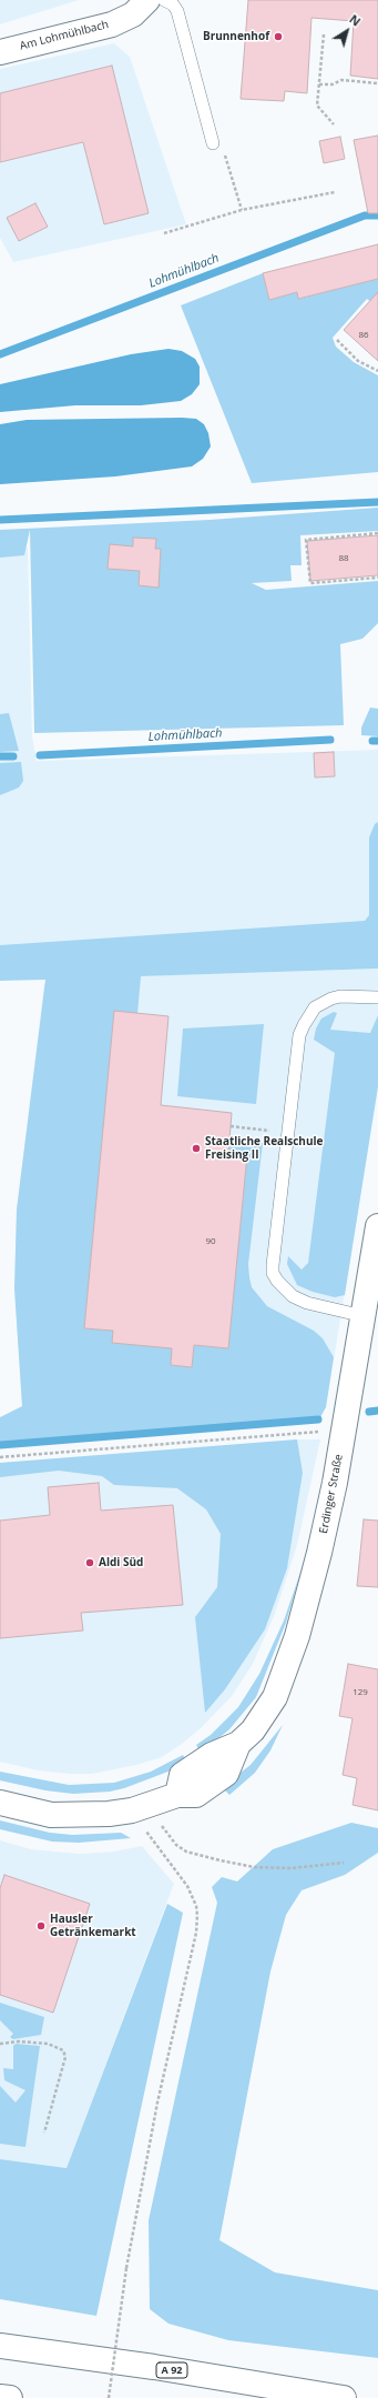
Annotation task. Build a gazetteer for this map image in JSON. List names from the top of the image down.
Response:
{
  "streets": {
    "main road": ["Am Lohmühlbach", "Erdinger Straße", "A 92"]
  },
  "water": ["Lohmühlbach"],
  "places": [
    "Brunnenhof",
    "Staatliche Realschule Freising II",
    "Aldi Süd",
    "Hausler Getränkemarkt"
  ],
  "house_numbers": [
    "86",
    "88",
    "90",
    "129"
  ],
  "north": "top right"
}
